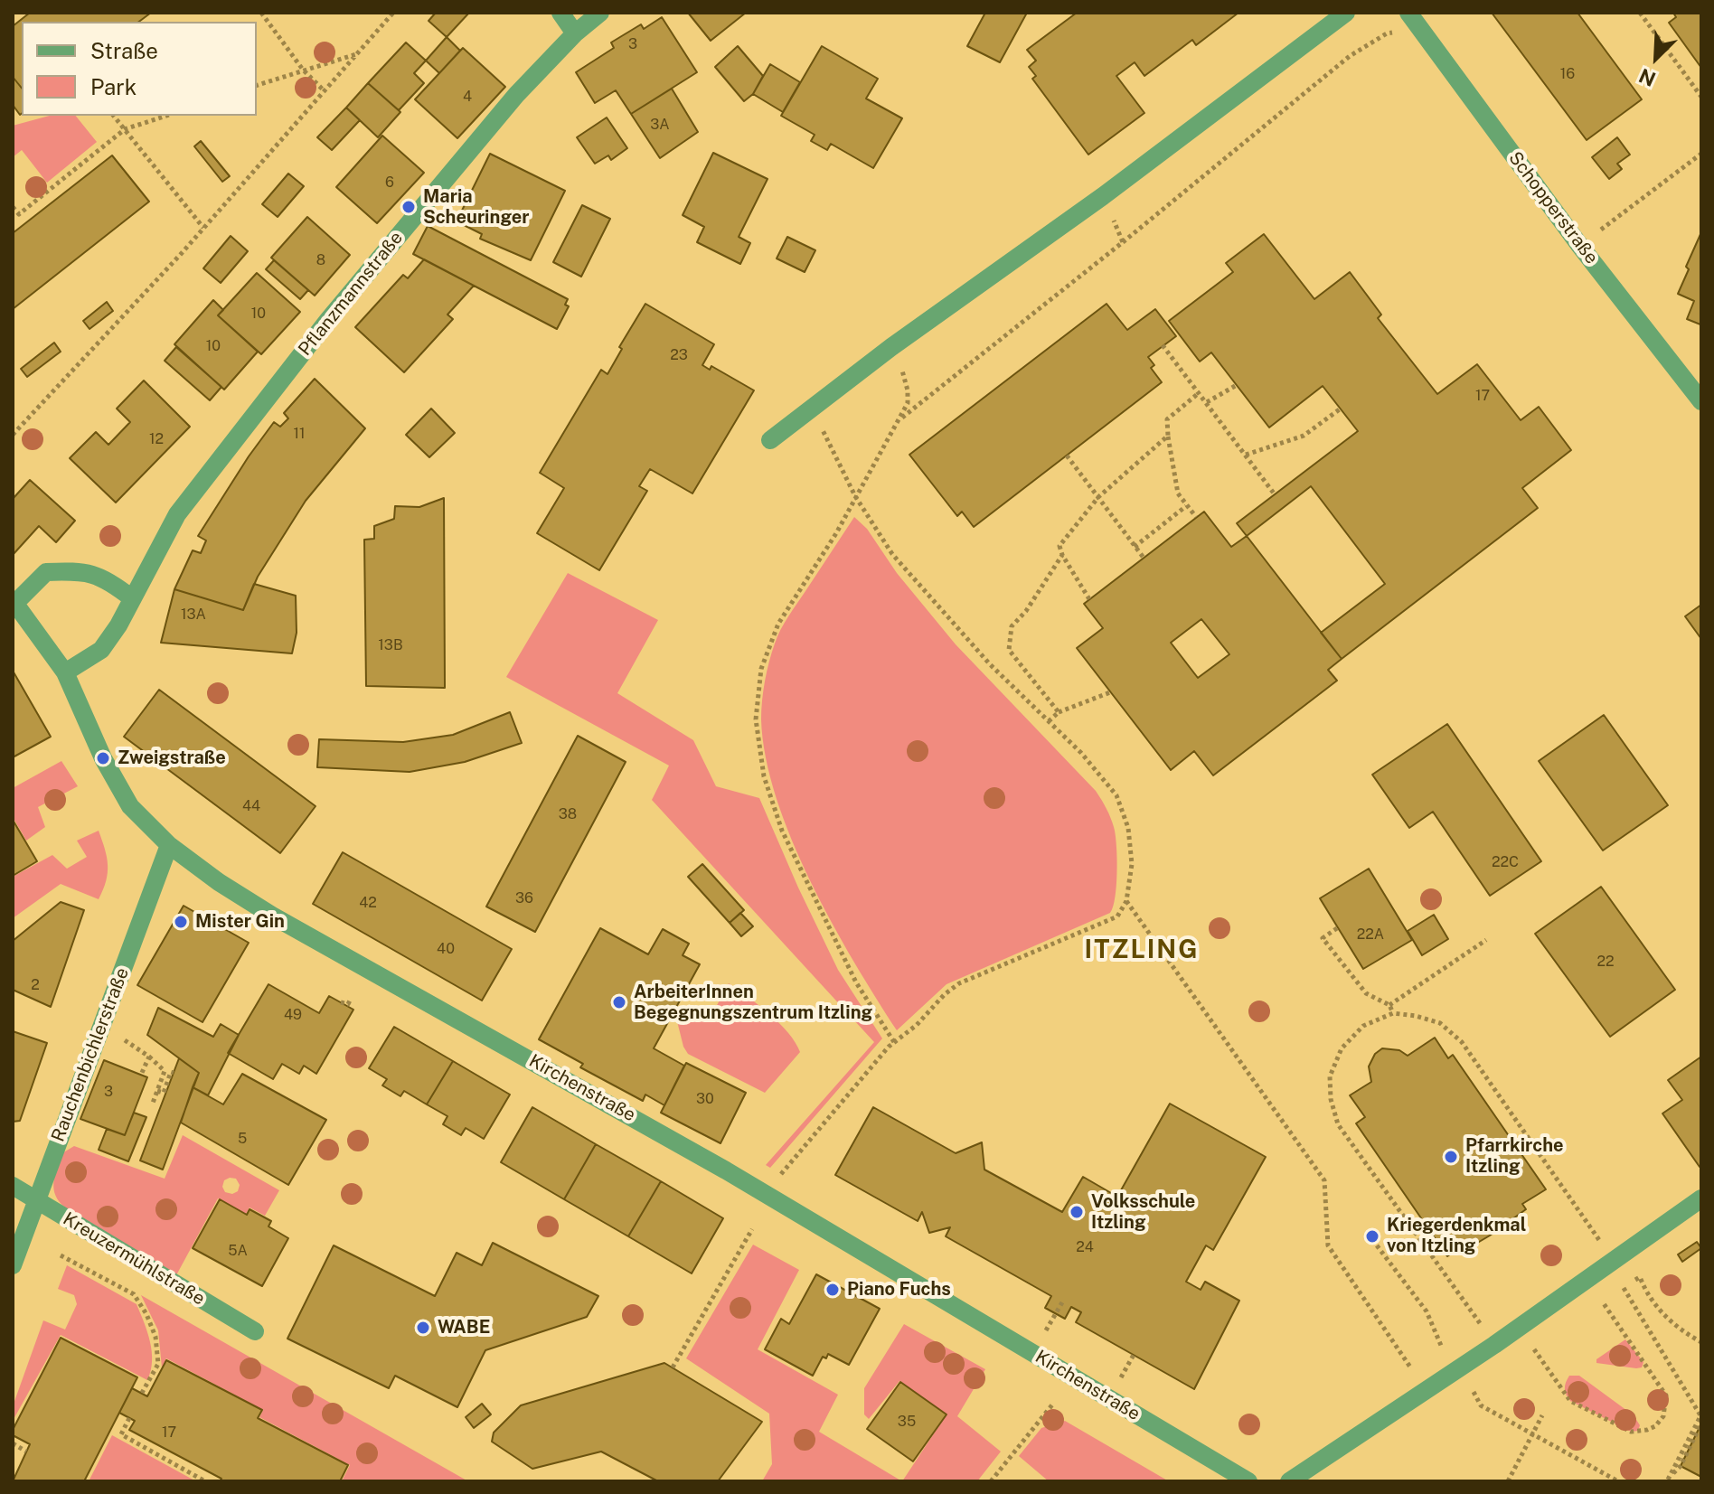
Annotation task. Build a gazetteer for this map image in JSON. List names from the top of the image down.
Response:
{
  "streets": {
    "street": [
      "Schopperstraße",
      "Pflanzmannstraße",
      "Rauchenbichlerstraße",
      "Kirchenstraße",
      "Kreuzermühlstraße"
    ]
  },
  "crossings": [
    ["Pflanzmannstraße", "Kirchenstraße"],
    ["Rauchenbichlerstraße", "Kirchenstraße"],
    ["Rauchenbichlerstraße", "Kreuzermühlstraße"]
  ],
  "districts": ["ITZLING"],
  "places": [
    "Maria Scheuringer",
    "Zweigstraße",
    "Mister Gin",
    "ArbeiterInnen Begegnungszentrum Itzling",
    "Pfarrkirche Itzling",
    "Volksschule Itzling",
    "Kriegerdenkmal von Itzling",
    "Piano Fuchs",
    "WABE"
  ],
  "house_numbers": [
    "3",
    "16",
    "4",
    "3A",
    "6",
    "8",
    "10",
    "10",
    "23",
    "17",
    "11",
    "12",
    "13A",
    "13B",
    "44",
    "38",
    "22C",
    "36",
    "42",
    "22A",
    "40",
    "22",
    "2",
    "49",
    "3",
    "30",
    "5",
    "24",
    "5A",
    "35",
    "17"
  ],
  "legend": ["Straße", "Park"],
  "north": "bottom left"
}
